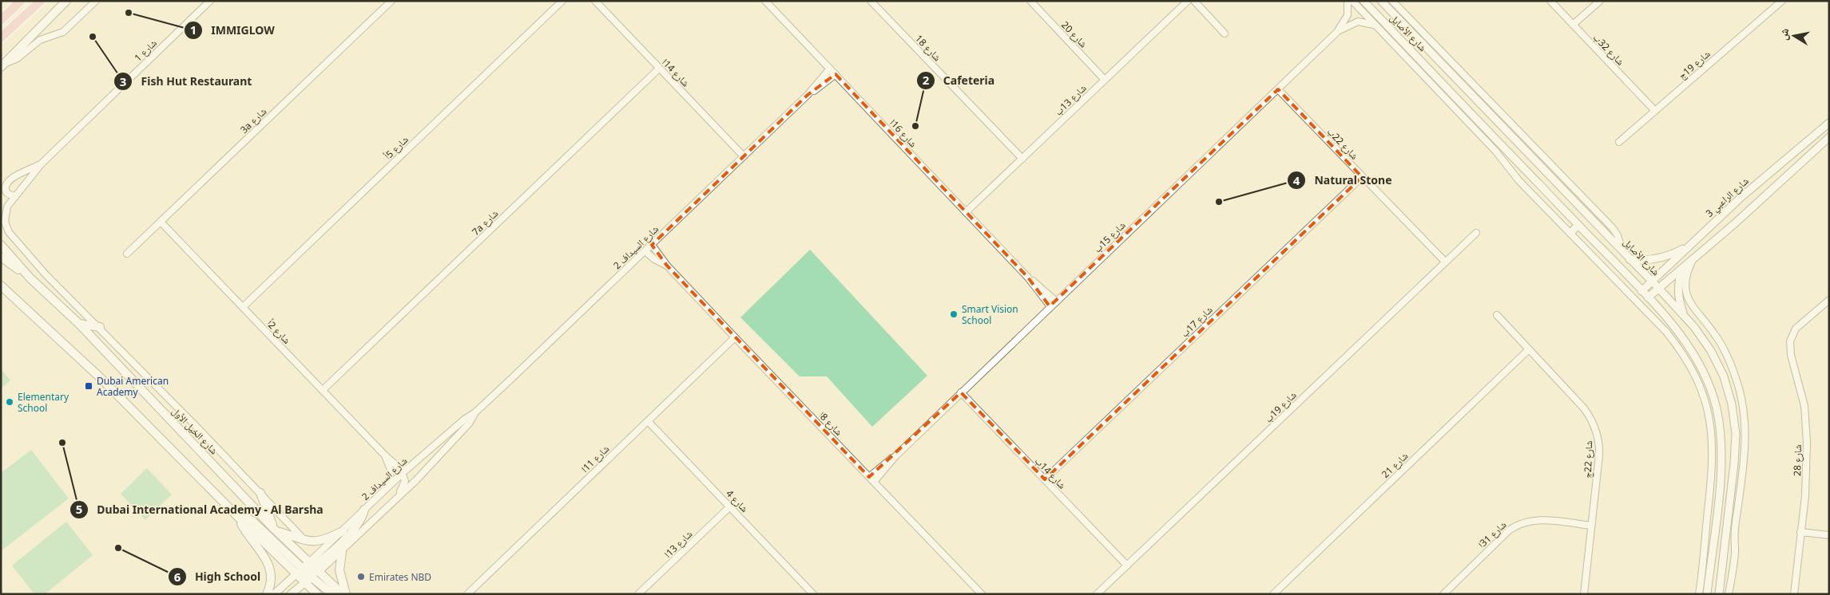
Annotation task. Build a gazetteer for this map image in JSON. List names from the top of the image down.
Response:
{
  "streets": {
    "main road": ["شارع الخيل الأول"],
    "street": [
      "شارع الأصايل",
      "شارع 20",
      "شارع 18",
      "شارع 32ب",
      "شارع 1",
      "شارع 19ج",
      "شارع 14ا",
      "شارع 13ب",
      "3a شارع",
      "شارع 16ا",
      "شارع 22ب",
      "شارع 5أ",
      "شارع الراعبي 3",
      "7a شارع",
      "شارع 15ب",
      "شارع السيداف 2",
      "شارع 17ب",
      "شارع 2أ",
      "شارع 19ب",
      "شارع 8ا",
      "شارع 11ا",
      "شارع 22ج",
      "شارع 28",
      "شارع 21",
      "شارع 14ب",
      "شارع 4",
      "شارع 31ا",
      "شارع 13ا"
    ]
  },
  "crossings": [
    ["شارع الأصايل", "شارع الراعبي 3"],
    ["شارع 20", "شارع 13ب"],
    ["شارع 18", "شارع 13ب"],
    ["شارع 32ب", "شارع 19ج"],
    ["شارع 14ا", "7a شارع"],
    ["شارع 14ا", "شارع السيداف 2"],
    ["شارع 13ب", "شارع 16ا"],
    ["3a شارع", "شارع 2أ"],
    ["شارع 16ا", "شارع 15ب"],
    ["شارع 16ا", "شارع السيداف 2"],
    ["شارع 22ب", "شارع 15ب"],
    ["شارع 22ب", "شارع 17ب"],
    ["شارع 22ب", "شارع 19ب"],
    ["شارع 5أ", "شارع 2أ"],
    ["7a شارع", "شارع 2أ"],
    ["شارع 15ب", "شارع 8ا"],
    ["شارع 15ب", "شارع 14ب"],
    ["شارع السيداف 2", "شارع 2أ"],
    ["شارع السيداف 2", "شارع 8ا"],
    ["شارع السيداف 2", "شارع الخيل الأول"],
    ["شارع 17ب", "شارع 14ب"],
    ["شارع 19ب", "شارع 14ب"],
    ["شارع 8ا", "شارع 11ا"],
    ["شارع 11ا", "شارع 4"],
    ["شارع 22ج", "شارع 21"],
    ["شارع 22ج", "شارع 31ا"],
    ["شارع 4", "شارع 13ا"]
  ],
  "places": {
    "other": [
      "IMMIGLOW",
      "Fish Hut Restaurant",
      "Cafeteria",
      "Natural Stone",
      "Smart Vision School",
      "Elementary School",
      "Dubai International Academy - Al Barsha",
      "High School",
      "Emirates NBD"
    ],
    "transit": ["Dubai American Academy"]
  },
  "north": "left"
}
